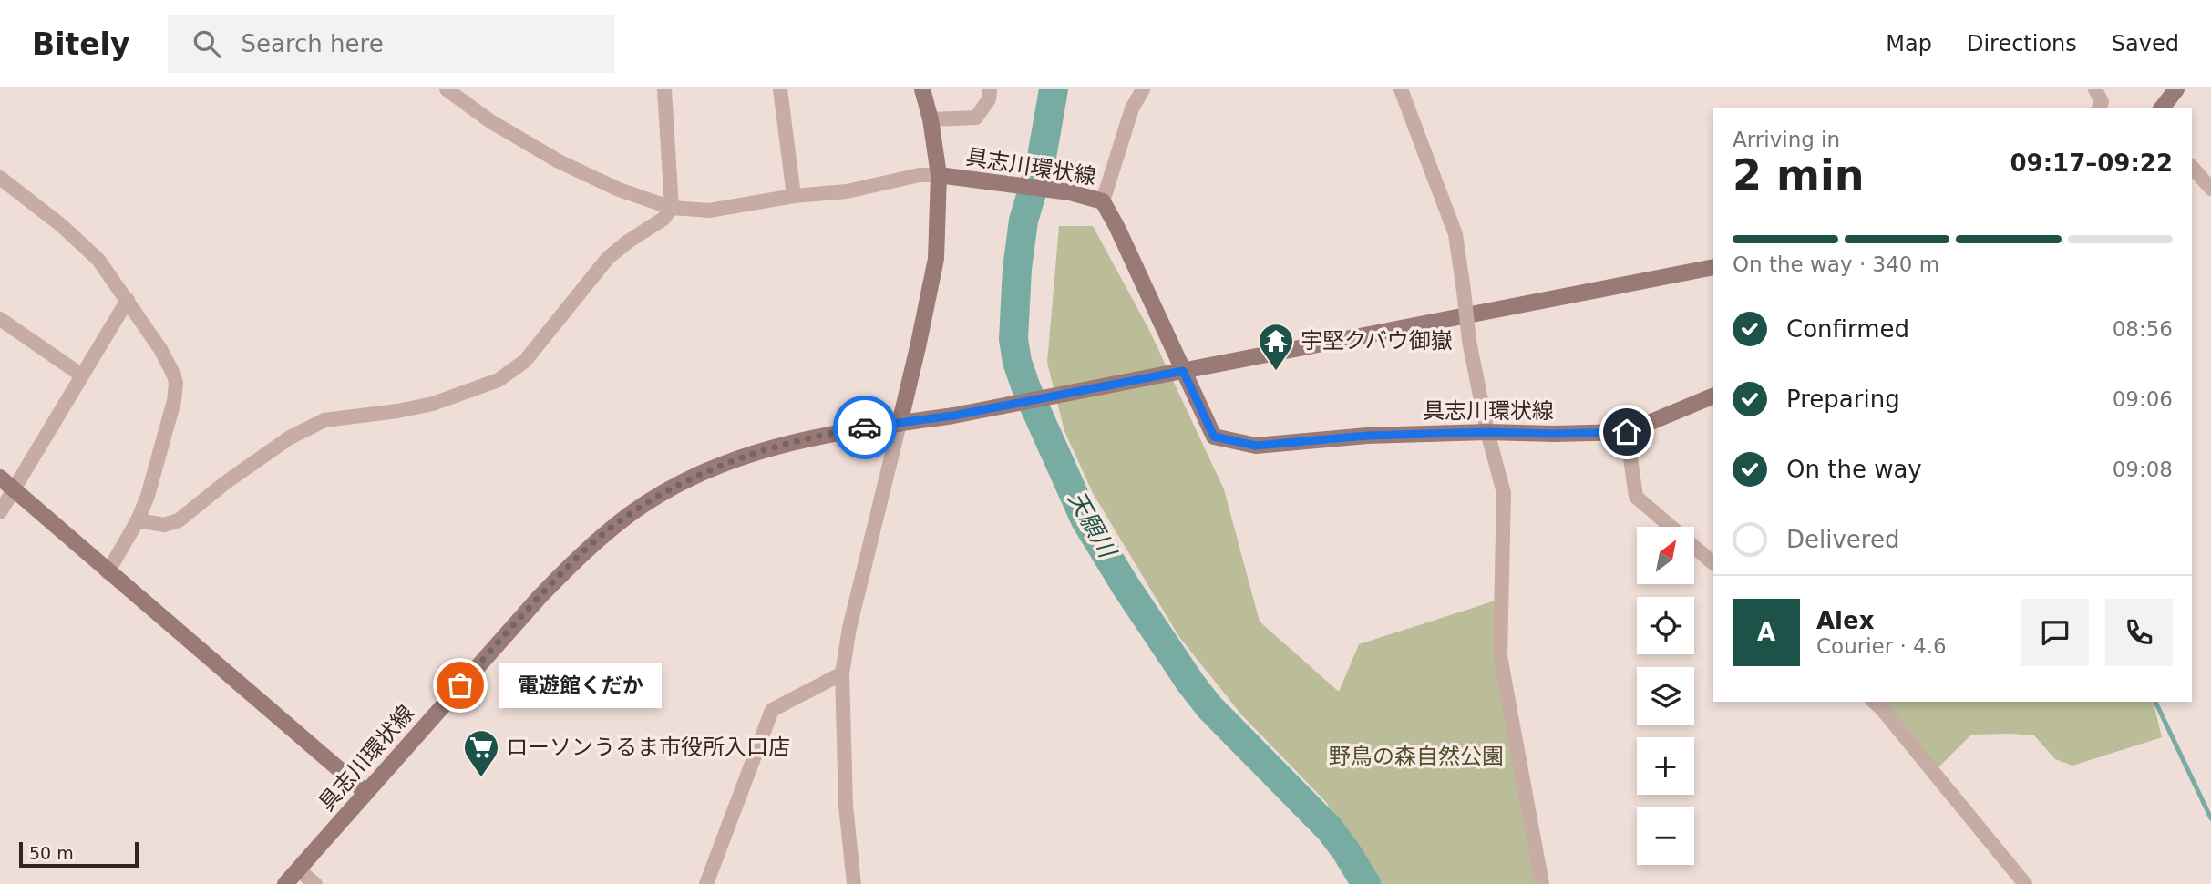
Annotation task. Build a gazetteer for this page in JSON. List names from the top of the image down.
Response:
{
  "streets": {
    "main road": ["具志川環状線"]
  },
  "water": ["天願川"],
  "parks": ["野鳥の森自然公園"],
  "places": {
    "temple": ["宇堅クバウ御嶽"],
    "other": ["電遊館くだか"],
    "supermarket": ["ローソンうるま市役所入口店"]
  },
  "scale_bar": "50 m",
  "north": "top right",
  "page": {
    "header": "Bitely",
    "search": "Search here",
    "nav": ["Map", "Directions", "Saved"],
    "heading": ["2 min", "Arriving in", "09:17–09:22"],
    "panel": ["Alex", "Courier · 4.6"],
    "bar": "On the way · 340 m",
    "list": [
      ["Confirmed", "08:56"],
      ["Preparing", "09:06"],
      ["On the way", "09:08"],
      "Delivered"
    ],
    "map_buttons": ["+", "−"],
    "round": "A",
    "bubble": "電遊館くだか",
    "scale": "50 m"
  }
}
